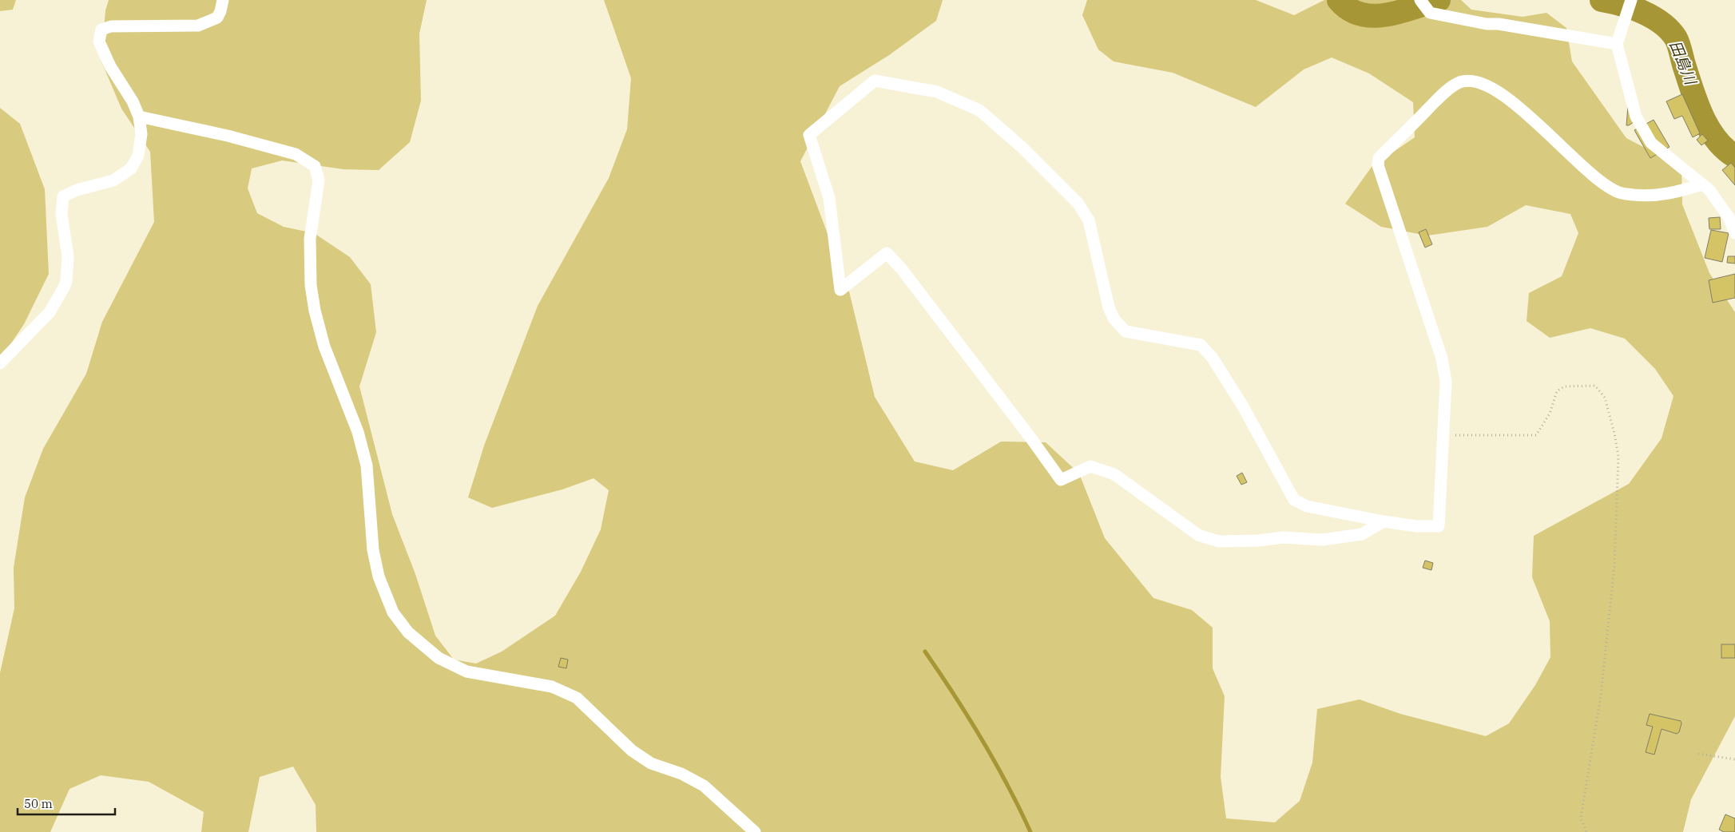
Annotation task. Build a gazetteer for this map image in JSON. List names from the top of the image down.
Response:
{
  "water": ["田島川"],
  "scale_bar": "50 m"
}
